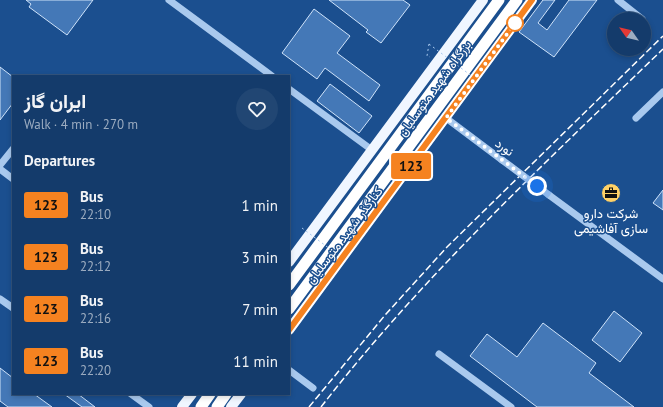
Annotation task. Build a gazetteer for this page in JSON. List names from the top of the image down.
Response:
{
  "streets": {
    "highway": ["بزرگراه شهید متوسلیان"],
    "main road": ["کنارگذر شهید متوسلیان"],
    "street": ["نورد"]
  },
  "crossings": [
    ["نورد", "کنارگذر شهید متوسلیان"]
  ],
  "places": {
    "office": ["شرکت دارو سازی آفاشیمی"]
  },
  "lines": ["bus line 123"],
  "north": "top left",
  "page": {
    "on_map": "123",
    "heading": [
      ["ایران گاز", "Walk · 4 min · 270 m"],
      "Departures"
    ],
    "list": [
      {
        "mark": "123",
        "name": "Bus",
        "note": "22:10",
        "value": "1 min"
      },
      {
        "mark": "123",
        "name": "Bus",
        "note": "22:12",
        "value": "3 min"
      },
      {
        "mark": "123",
        "name": "Bus",
        "note": "22:16",
        "value": "7 min"
      },
      {
        "mark": "123",
        "name": "Bus",
        "note": "22:20",
        "value": "11 min"
      }
    ]
  }
}
